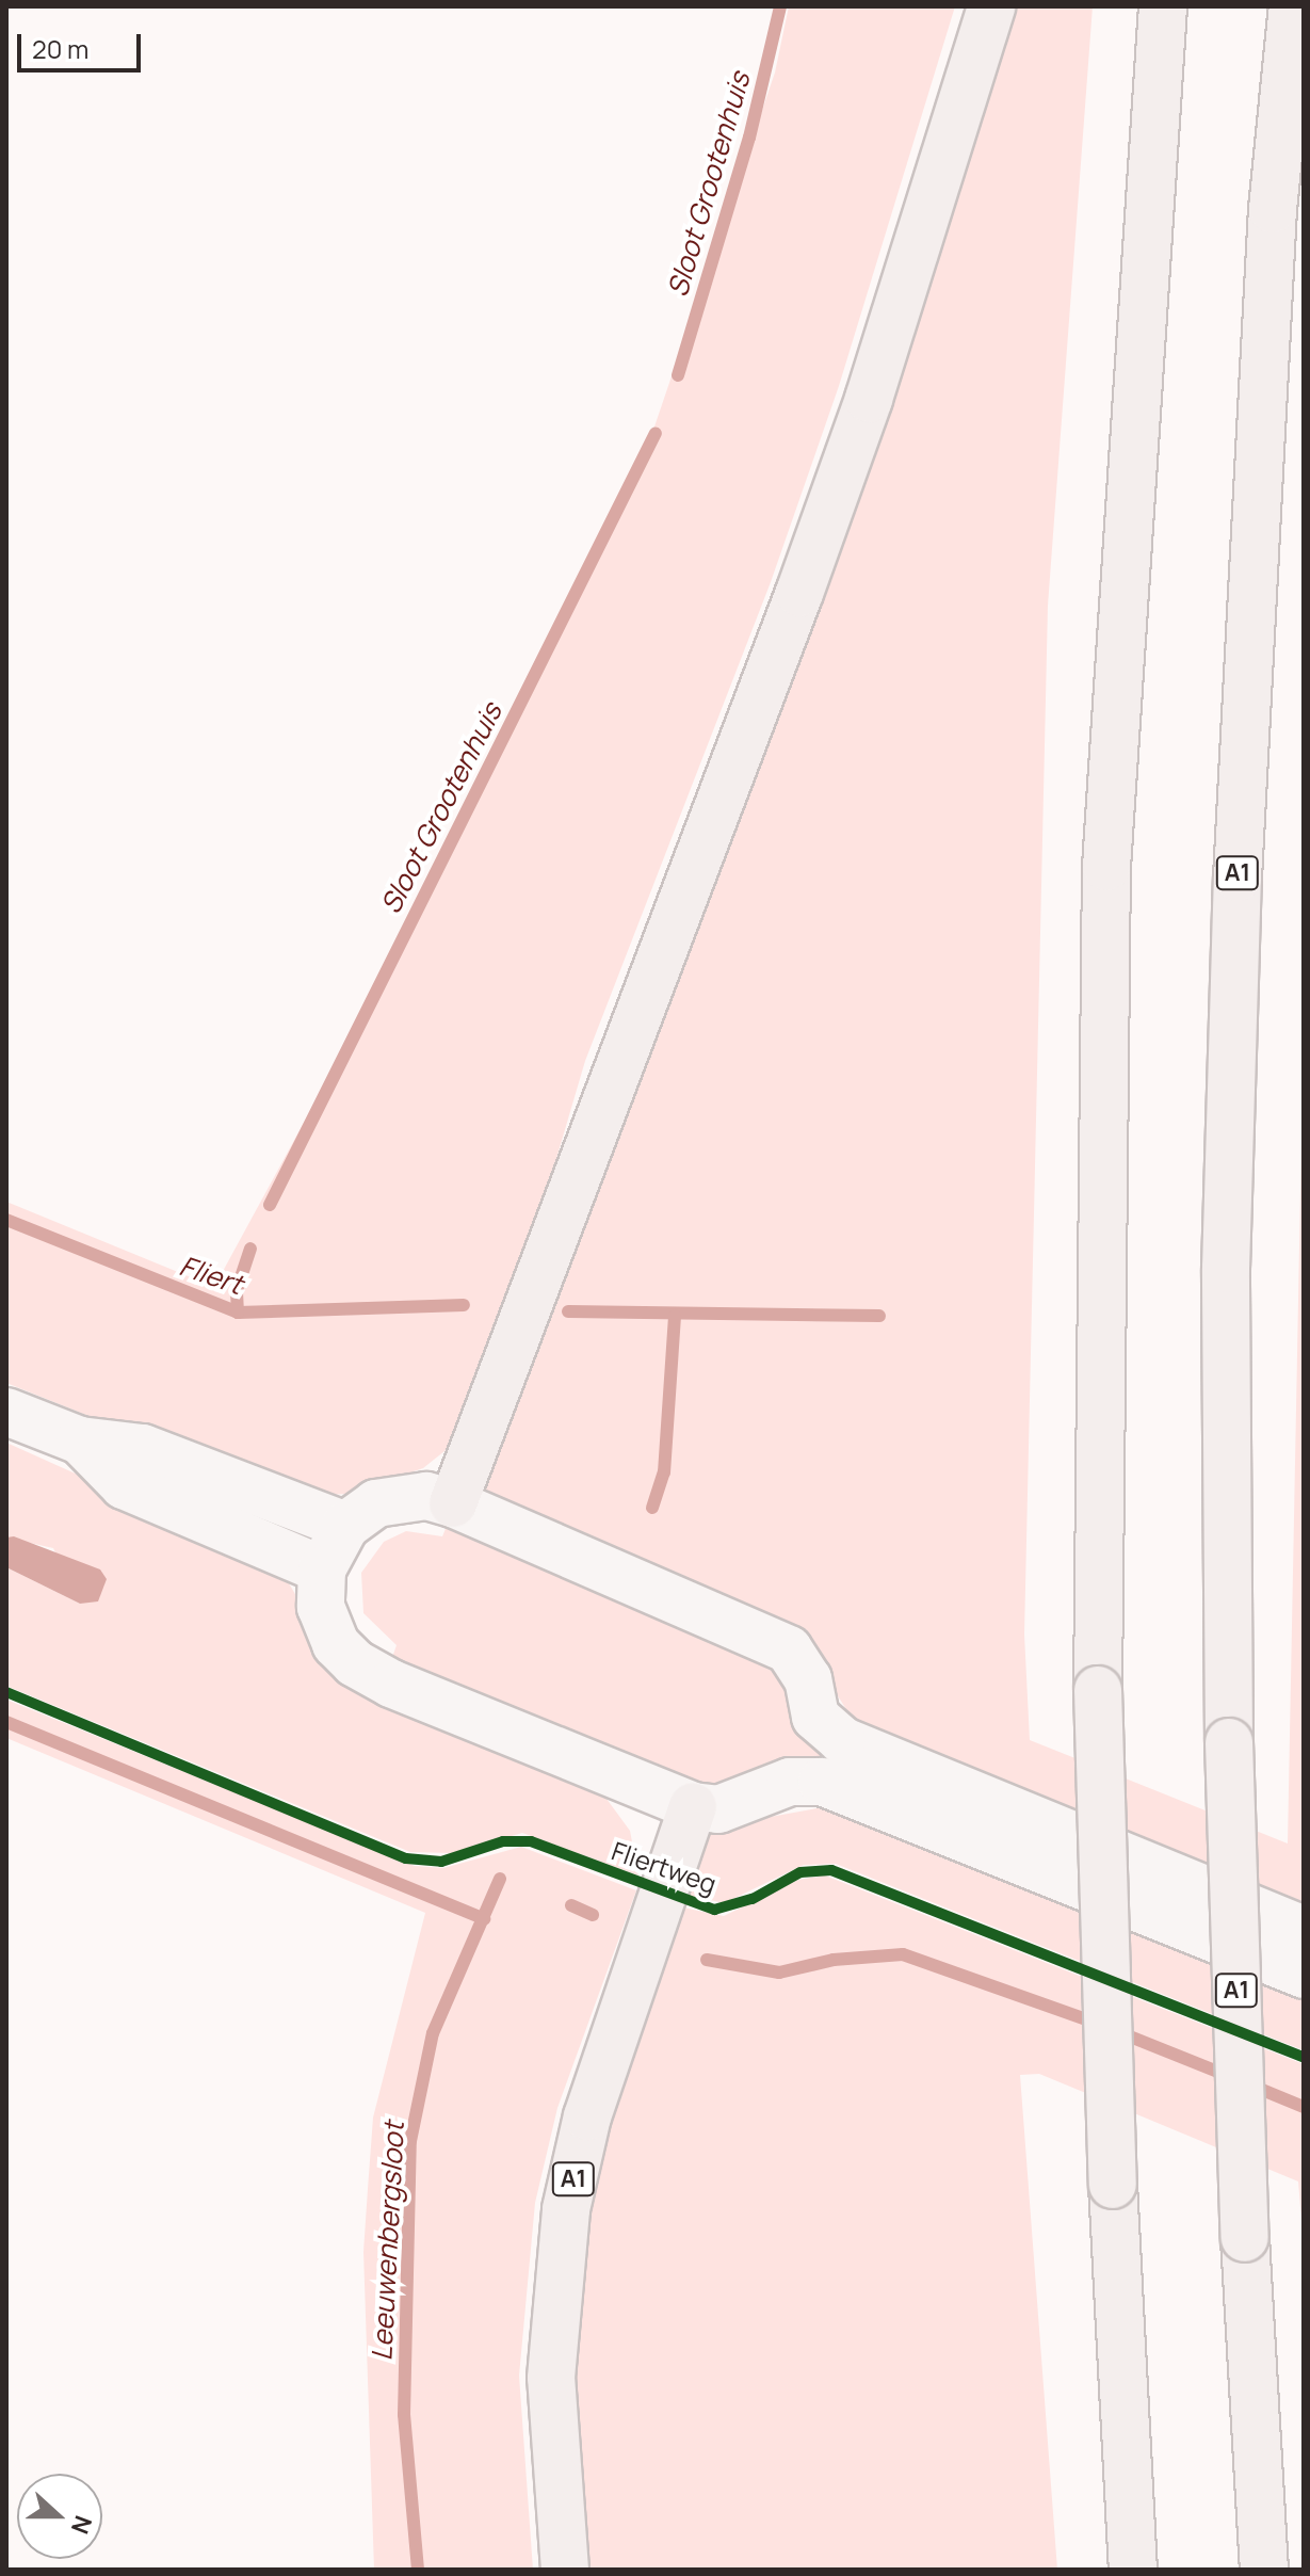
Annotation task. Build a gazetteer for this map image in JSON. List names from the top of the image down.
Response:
{
  "streets": {
    "highway": ["A1"],
    "cycle path": ["Fliertweg"]
  },
  "water": ["Sloot Grootenhuis", "Fliert", "Leeuwenbergsloot"],
  "scale_bar": "20 m",
  "north": "right"
}
